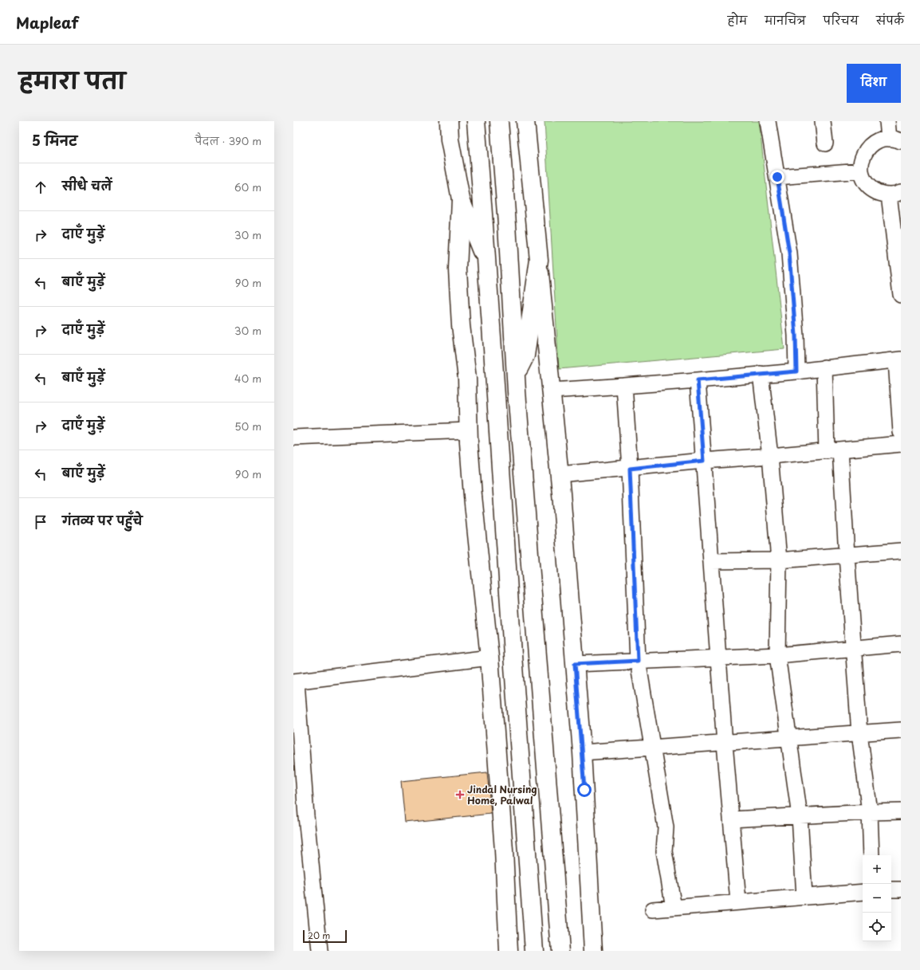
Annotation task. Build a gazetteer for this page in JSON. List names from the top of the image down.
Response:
{
  "places": {
    "health": ["Jindal Nursing Home, Palwal"]
  },
  "scale_bar": "20 m",
  "page": {
    "header": "Mapleaf",
    "nav": [
      "होम",
      "मानचित्र",
      "परिचय",
      "संपर्क"
    ],
    "title": "हमारा पता",
    "buttons": "दिशा",
    "heading": ["5 मिनट", "पैदल · 390 m"],
    "list": [
      ["सीधे चलें", "60 m"],
      ["दाएँ मुड़ें", "30 m"],
      ["बाएँ मुड़ें", "90 m"],
      ["दाएँ मुड़ें", "30 m"],
      ["बाएँ मुड़ें", "40 m"],
      ["दाएँ मुड़ें", "50 m"],
      ["बाएँ मुड़ें", "90 m"],
      "गंतव्य पर पहुँचे"
    ],
    "map_buttons": ["+", "−"],
    "scale": "20 m"
  }
}
